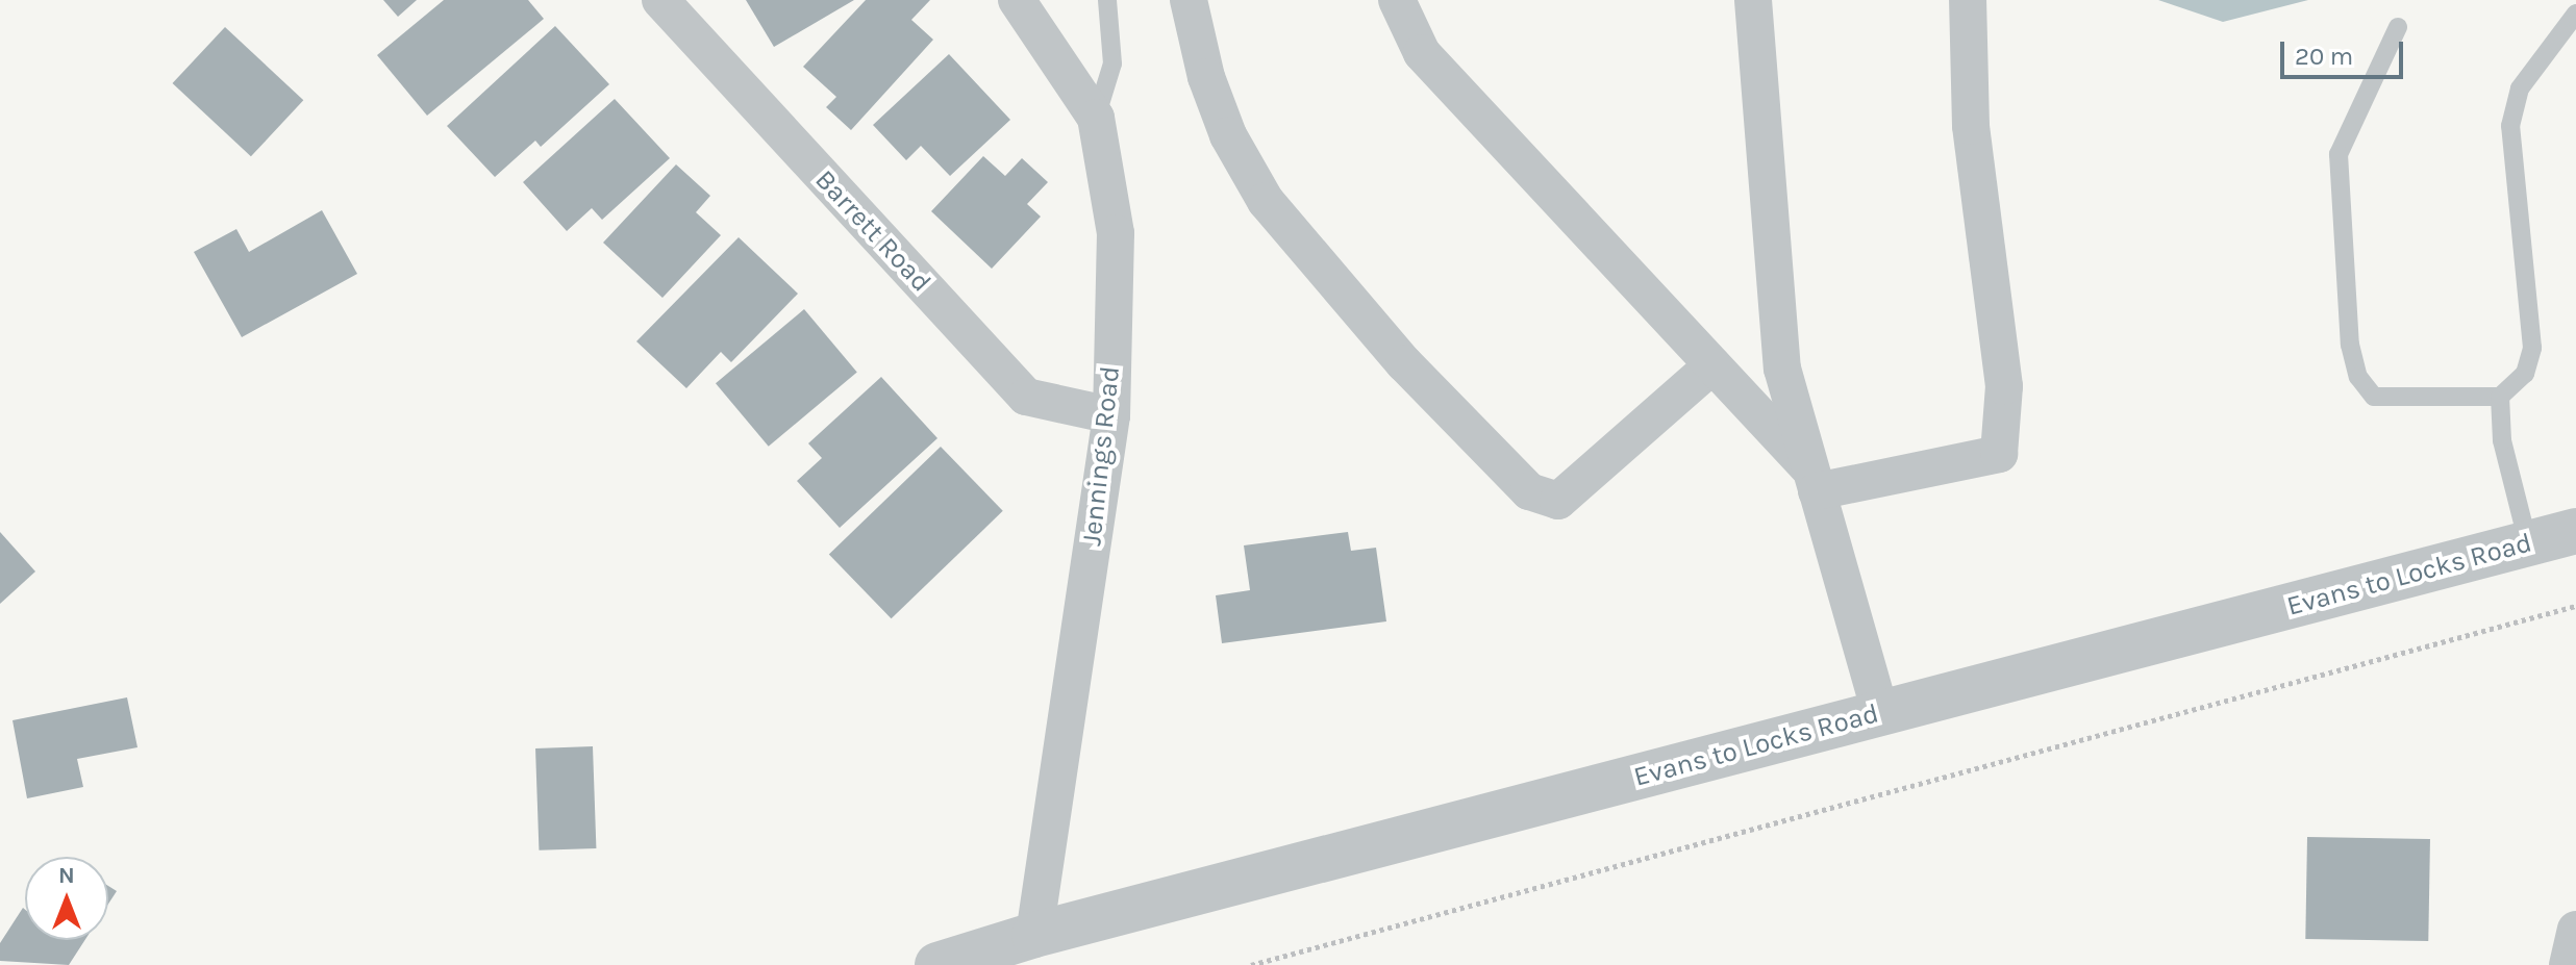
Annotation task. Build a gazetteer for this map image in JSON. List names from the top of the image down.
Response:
{
  "streets": {
    "street": ["Barrett Road", "Jennings Road", "Evans to Locks Road"]
  },
  "crossings": [
    ["Barrett Road", "Jennings Road"],
    ["Jennings Road", "Evans to Locks Road"]
  ],
  "scale_bar": "20 m",
  "north": "top"
}
